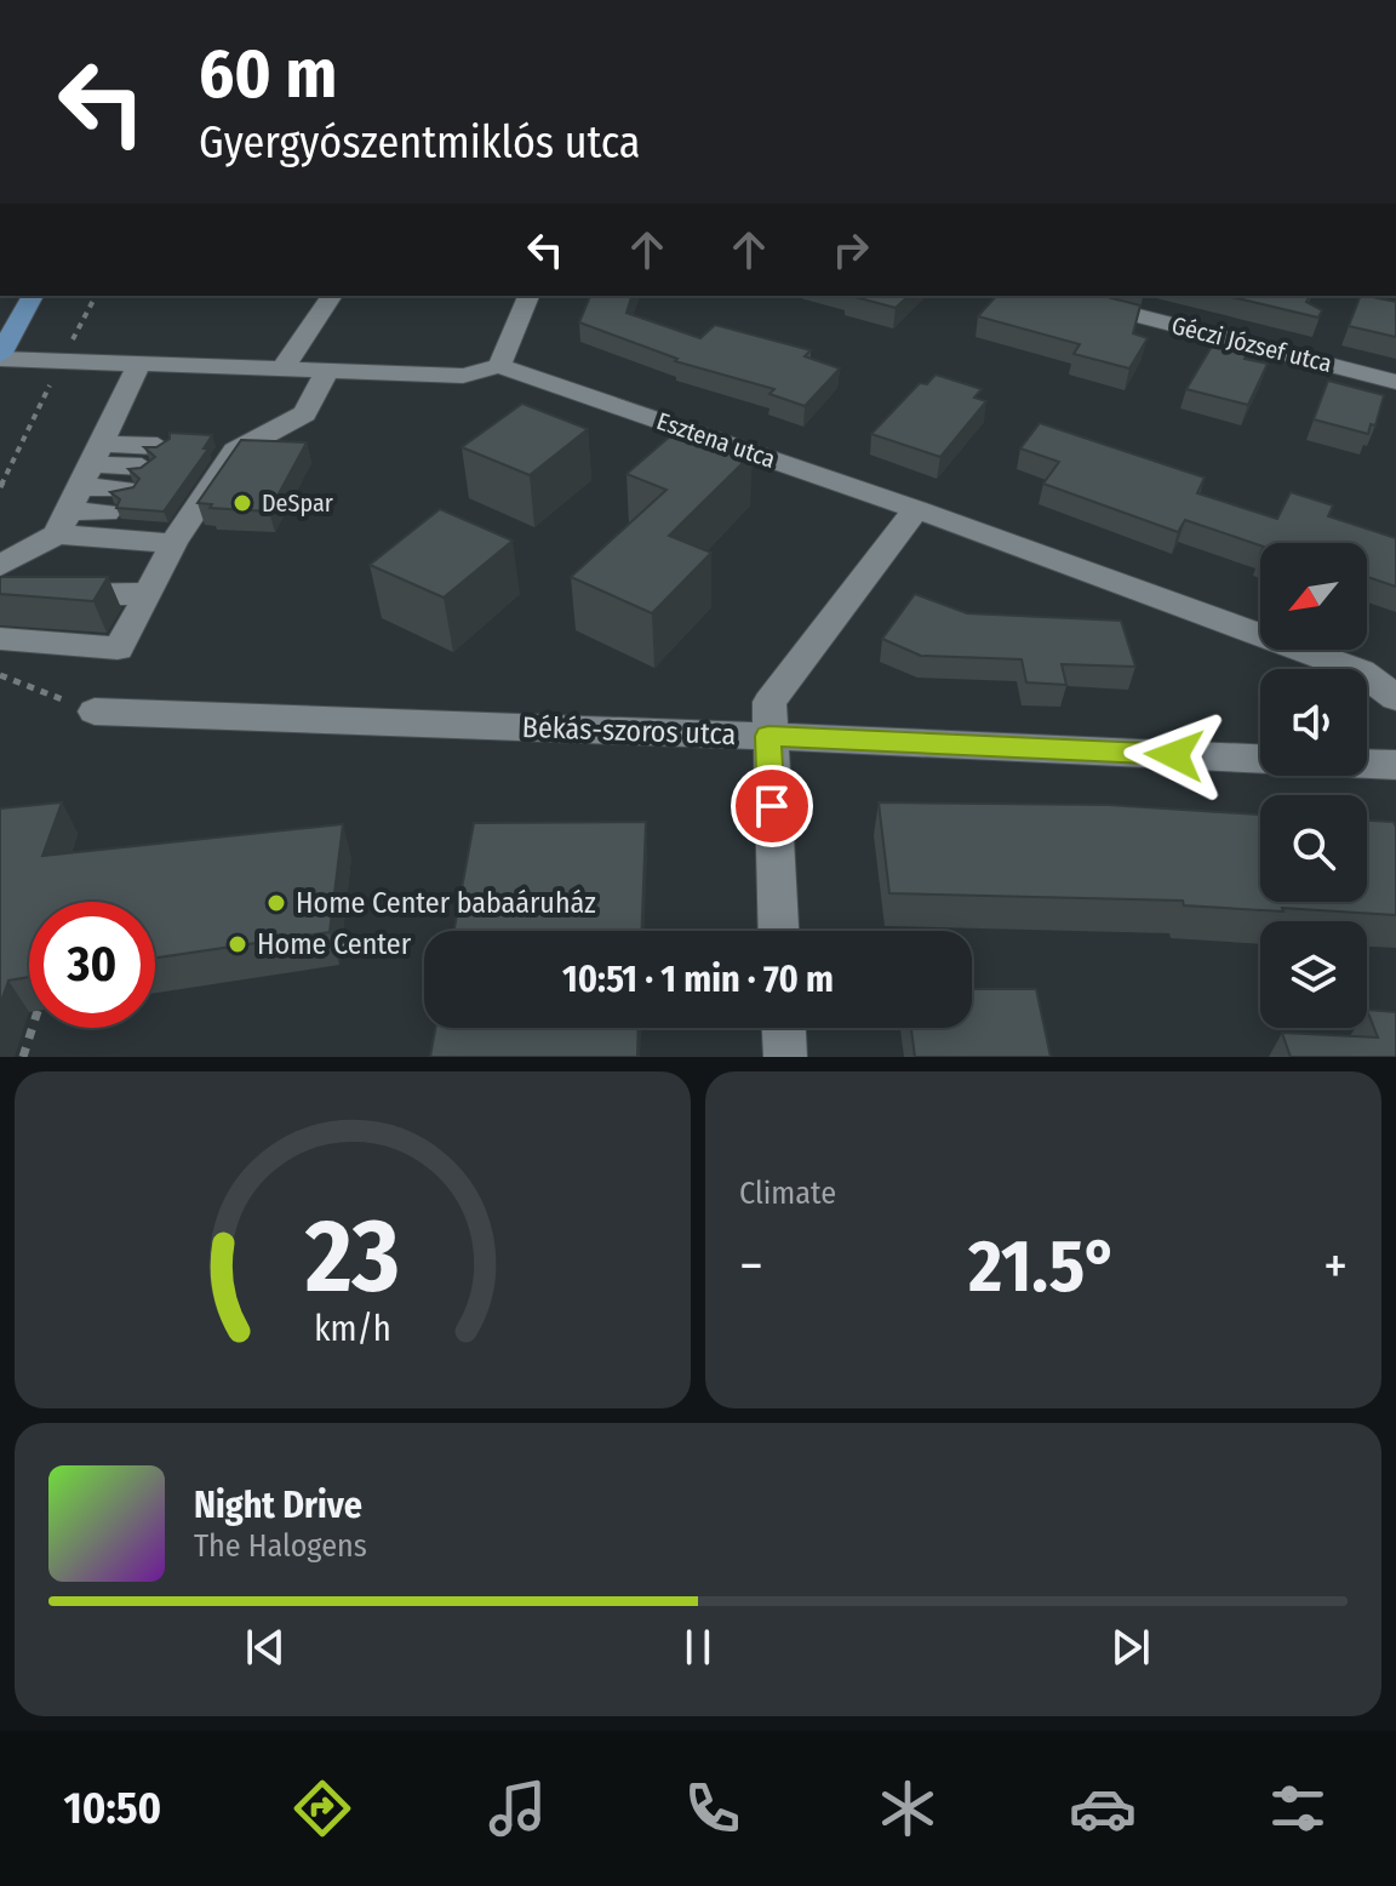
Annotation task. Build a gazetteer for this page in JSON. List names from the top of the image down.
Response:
{
  "streets": {
    "street": ["Géczi József utca", "Esztena utca", "Békás-szoros utca"]
  },
  "places": ["DeSpar", "Home Center babaáruház", "Home Center"],
  "north": "bottom left",
  "page": {
    "turn": ["60 m", "Gyergyószentmiklós utca"],
    "limit": "30",
    "trip": "10:51 · 1 min · 70 m",
    "tile": "Climate",
    "heat": ["−", "21.5°", "+"],
    "song": ["Night Drive", "The Halogens"],
    "tabs": "10:50",
    "gauge": ["23", "km/h"]
  }
}
